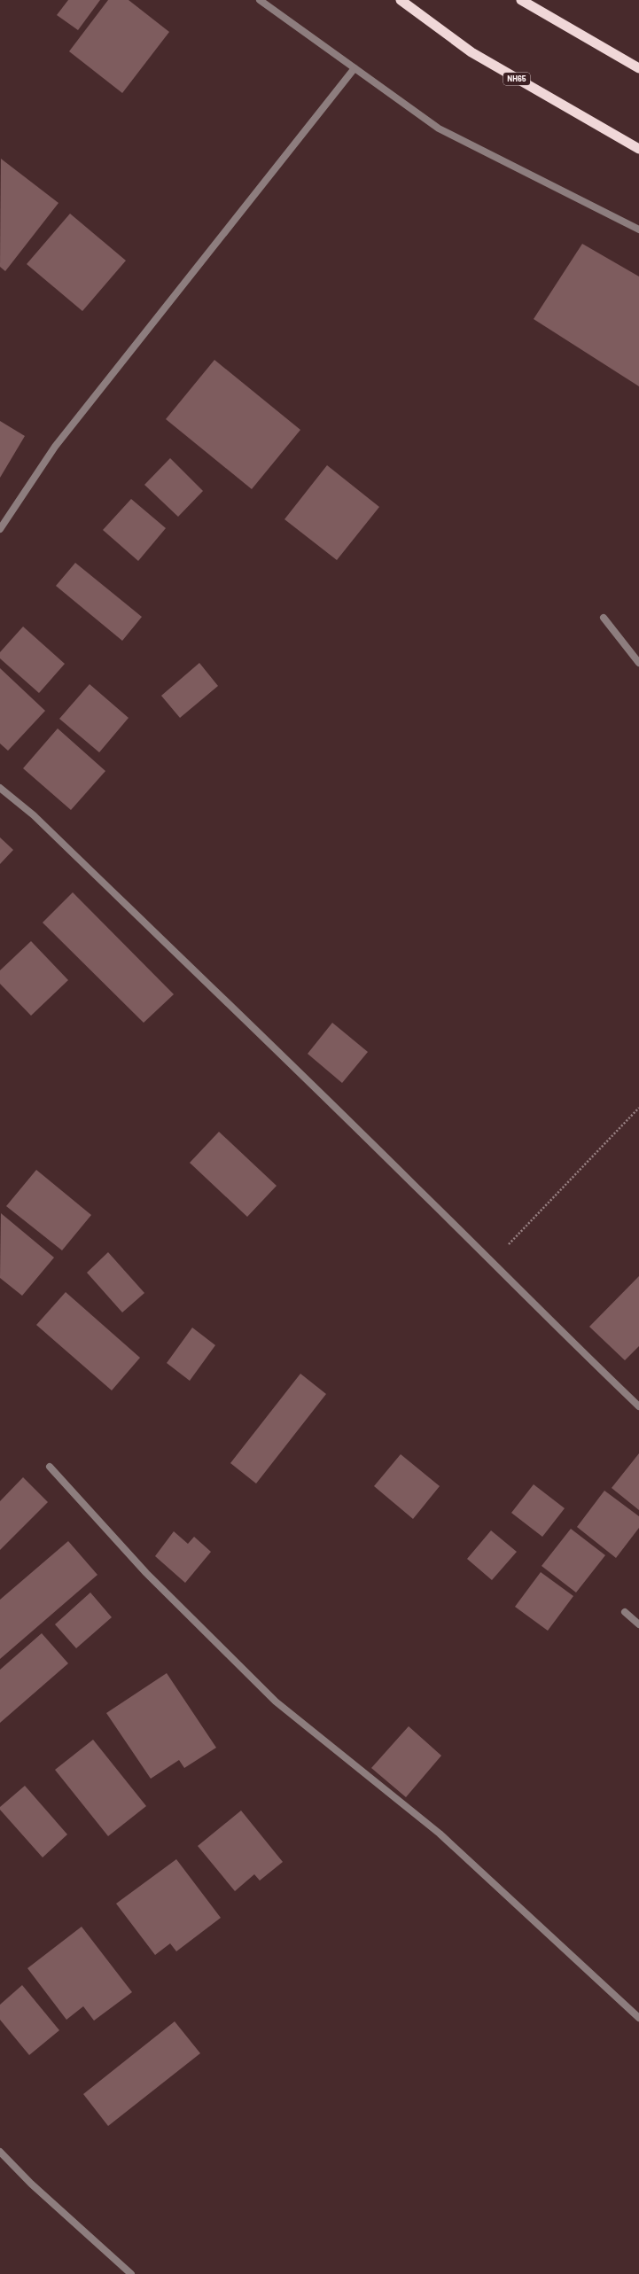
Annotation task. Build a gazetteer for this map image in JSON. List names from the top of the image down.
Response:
{
  "streets": {
    "highway": ["NH65"]
  }
}
